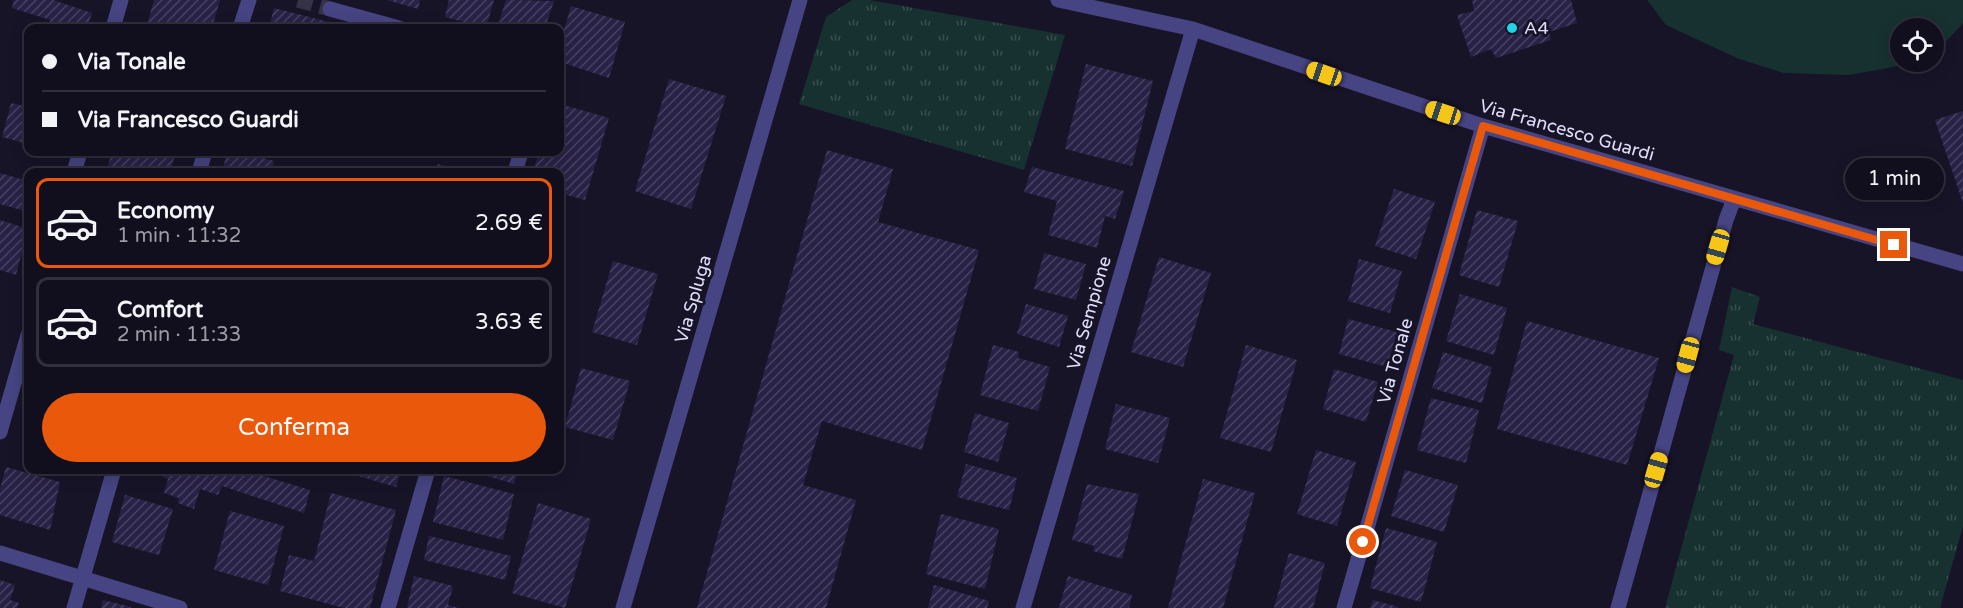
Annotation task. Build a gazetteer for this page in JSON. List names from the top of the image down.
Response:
{
  "streets": {
    "street": [
      "Via Francesco Guardi",
      "Via Spluga",
      "Via Sempione",
      "Via Tonale"
    ]
  },
  "crossings": [
    ["Via Francesco Guardi", "Via Sempione"],
    ["Via Francesco Guardi", "Via Tonale"]
  ],
  "places": ["A4"],
  "page": {
    "banner": ["Via Tonale", "Via Francesco Guardi"],
    "bubble": "1 min",
    "list": [
      {
        "name": "Economy",
        "note": "1 min · 11:32",
        "value": "2.69 €"
      },
      {
        "name": "Comfort",
        "note": "2 min · 11:33",
        "value": "3.63 €"
      }
    ],
    "buttons": "Conferma"
  }
}
